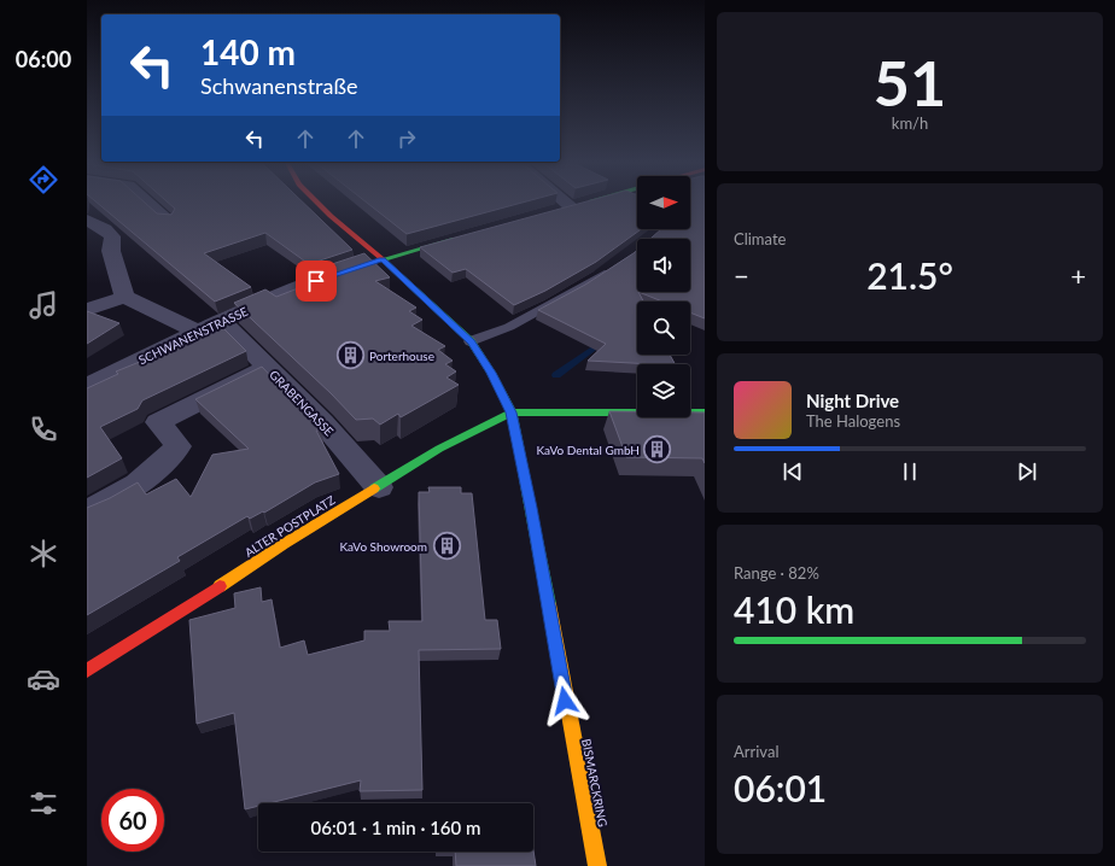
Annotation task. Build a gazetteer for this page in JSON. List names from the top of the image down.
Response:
{
  "streets": {
    "main road": ["ALTER POSTPLATZ", "BISMARCKRING"],
    "street": ["SCHWANENSTRASSE", "GRABENGASSE"]
  },
  "crossings": [
    ["SCHWANENSTRASSE", "GRABENGASSE"],
    ["SCHWANENSTRASSE", "BISMARCKRING"],
    ["GRABENGASSE", "ALTER POSTPLATZ"],
    ["ALTER POSTPLATZ", "BISMARCKRING"]
  ],
  "places": {
    "building": ["Porterhouse", "KaVo Dental GmbH", "KaVo Showroom"]
  },
  "north": "right",
  "page": {
    "tabs": "06:00",
    "tile": [
      ["51", "km/h"],
      "Climate",
      ["Range · 82%", "410 km"],
      ["Arrival", "06:01"]
    ],
    "turn": ["140 m", "Schwanenstraße"],
    "heat": ["−", "21.5°", "+"],
    "song": ["Night Drive", "The Halogens"],
    "limit": "60",
    "trip": "06:01 · 1 min · 160 m"
  }
}
